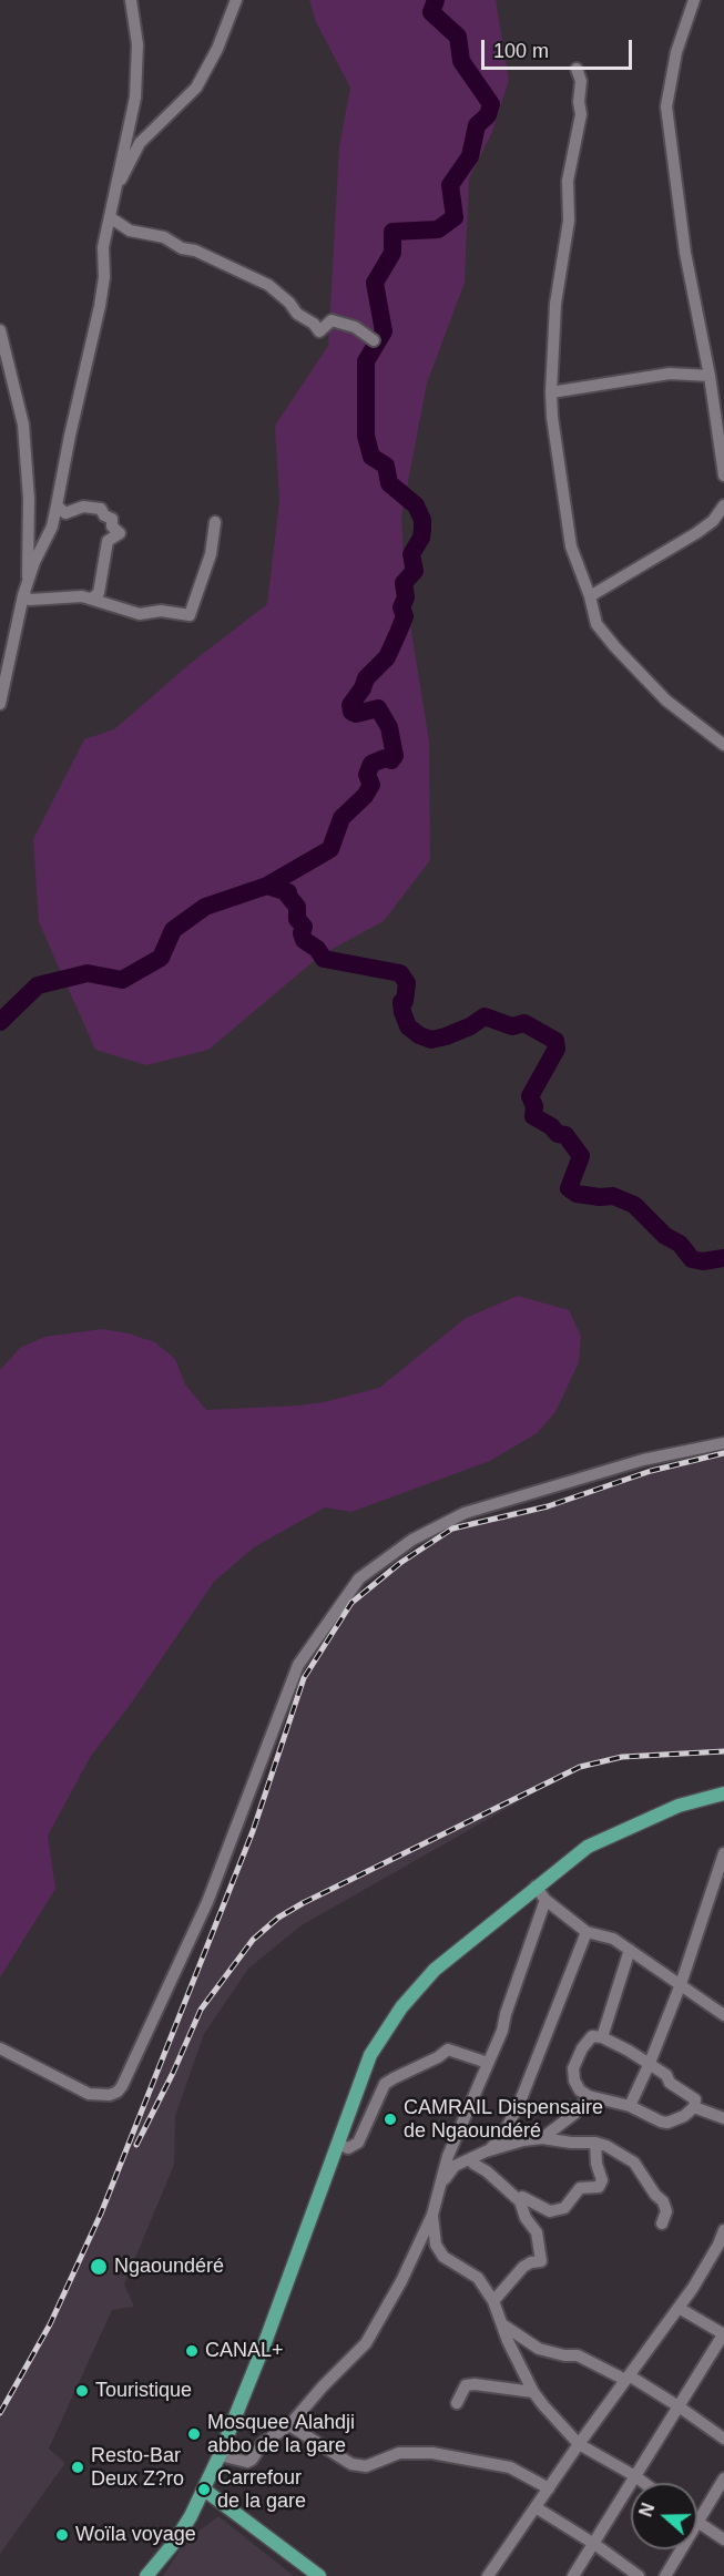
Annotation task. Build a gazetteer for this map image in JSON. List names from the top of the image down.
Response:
{
  "places": [
    "CAMRAIL Dispensaire de Ngaoundéré",
    "Ngaoundéré",
    "CANAL+",
    "Touristique",
    "Mosquee Alahdji abbo de la gare",
    "Resto-Bar Deux Z?ro",
    "Carrefour de la gare",
    "Woïla voyage"
  ],
  "scale_bar": "100 m",
  "north": "left"
}
